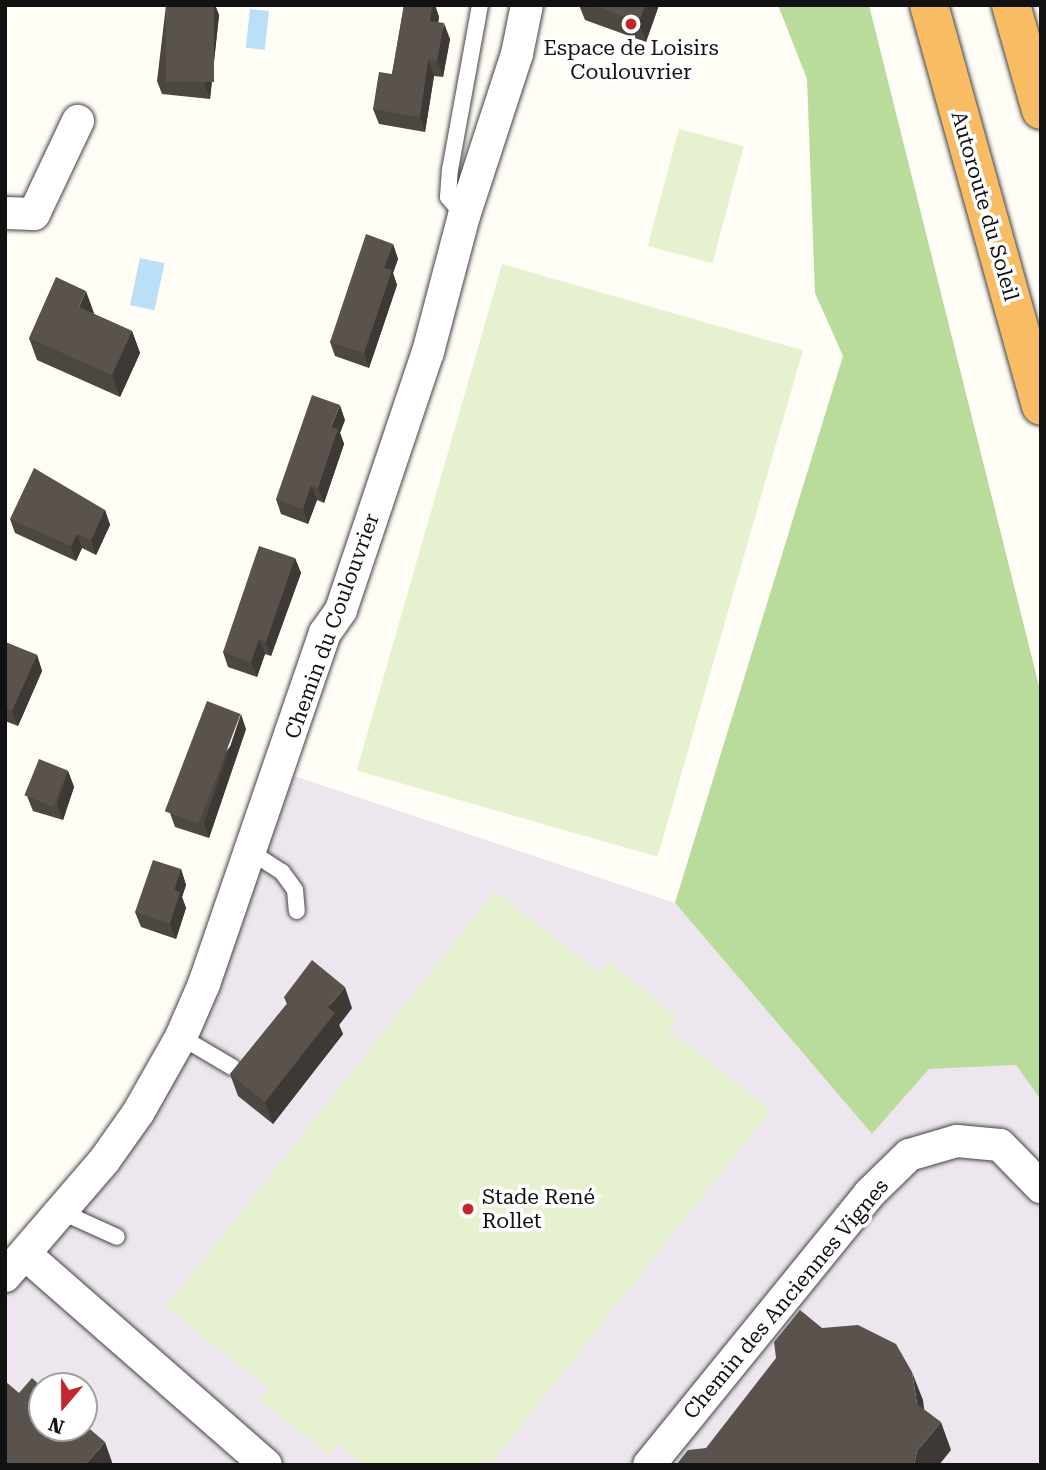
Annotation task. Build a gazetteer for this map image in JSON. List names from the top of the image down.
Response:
{
  "streets": {
    "highway": ["Autoroute du Soleil"],
    "street": ["Chemin du Coulouvrier", "Chemin des Anciennes Vignes"]
  },
  "places": ["Espace de Loisirs Coulouvrier", "Stade René Rollet"],
  "north": "bottom"
}
